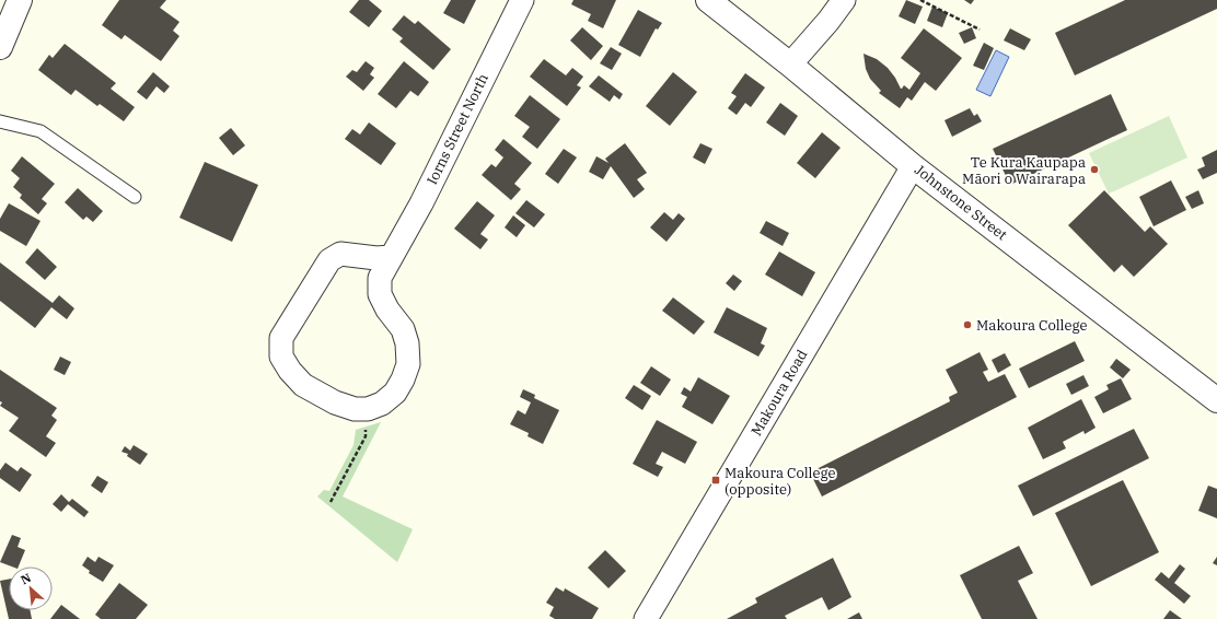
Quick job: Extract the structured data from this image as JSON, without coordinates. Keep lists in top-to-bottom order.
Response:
{
  "streets": {
    "street": ["Iorns Street North", "Johnstone Street", "Makoura Road"]
  },
  "crossings": [
    ["Johnstone Street", "Makoura Road"]
  ],
  "places": {
    "other": ["Te Kura Kaupapa Māori o Wairarapa", "Makoura College"],
    "transit": ["Makoura College (opposite)"]
  },
  "north": "top left"
}
